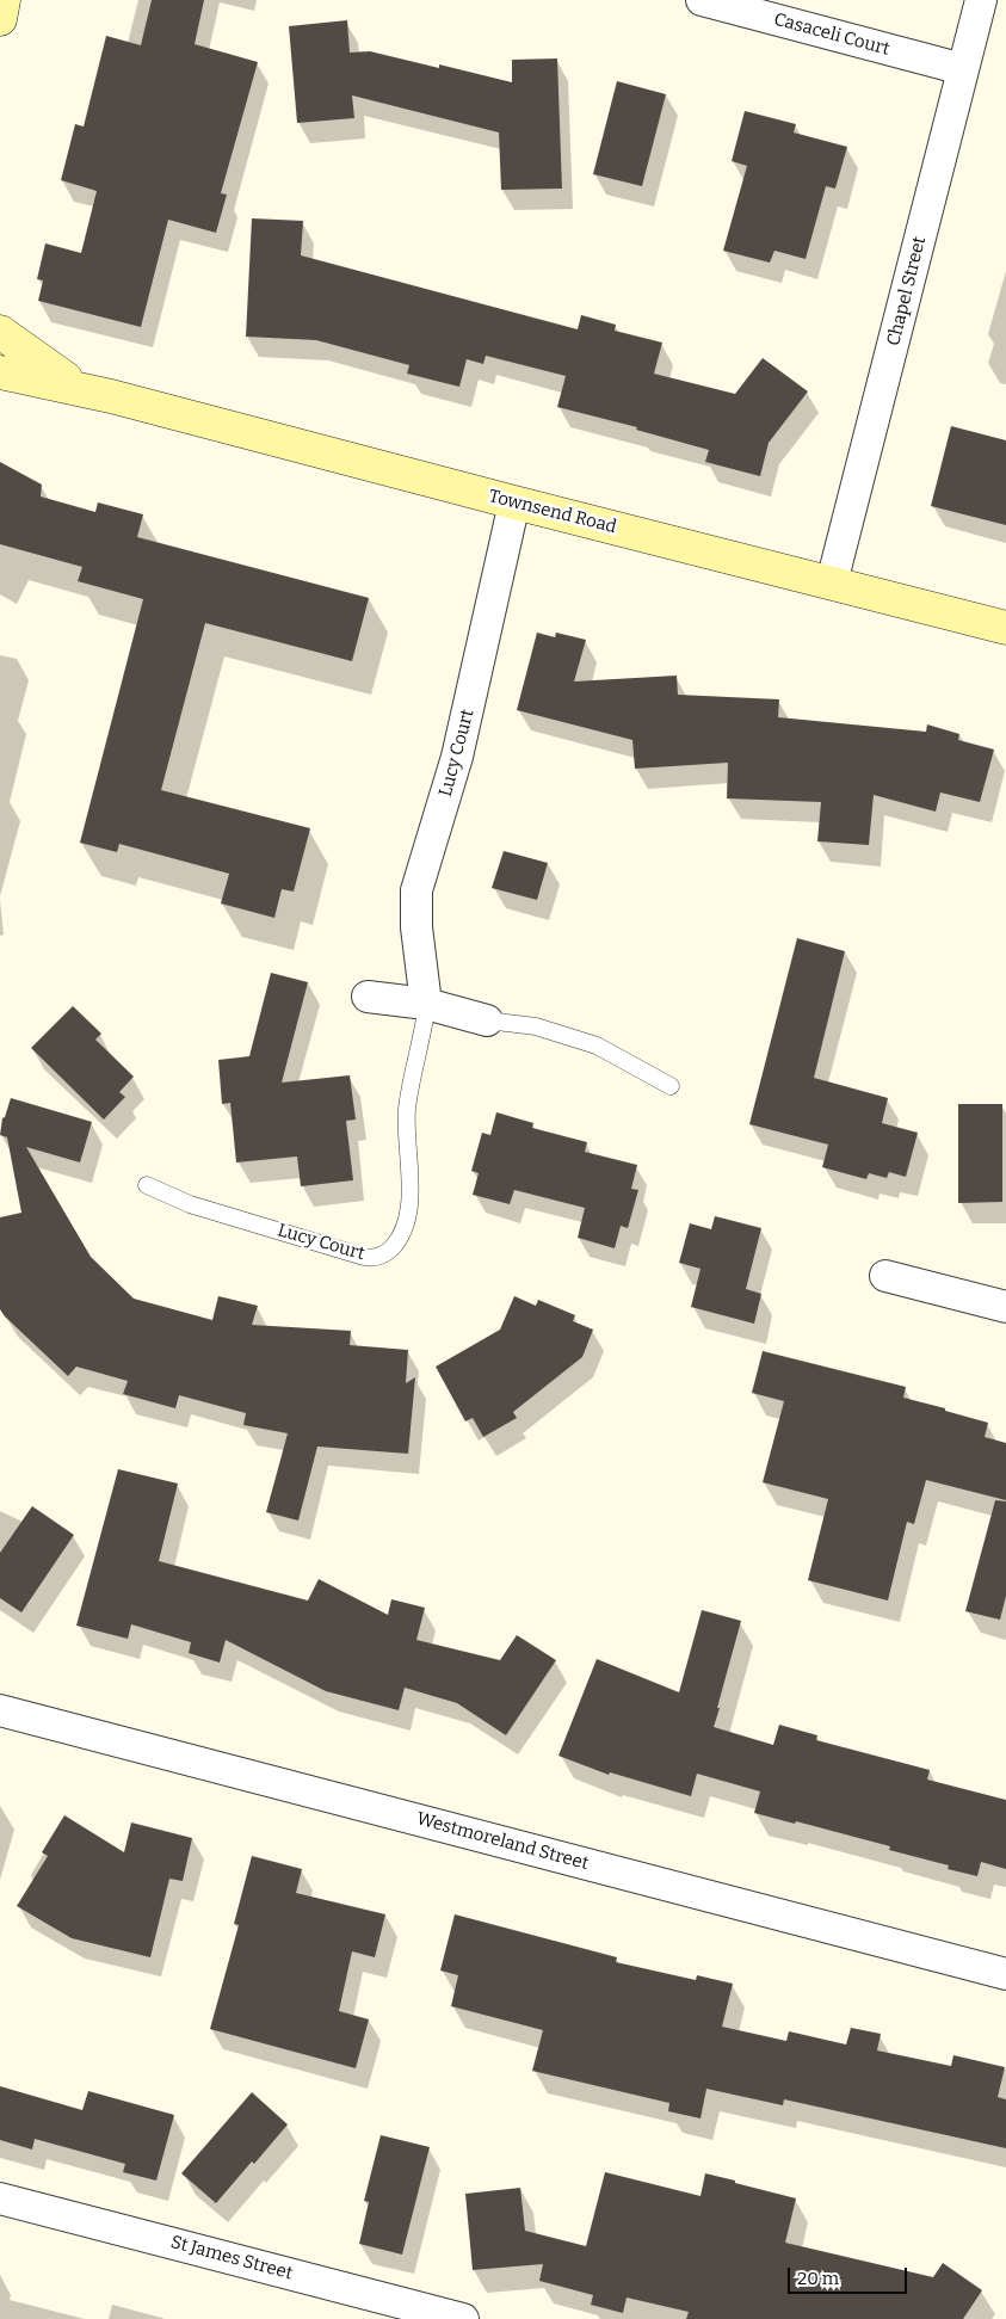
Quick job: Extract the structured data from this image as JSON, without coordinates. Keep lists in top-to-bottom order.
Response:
{
  "streets": {
    "main road": ["Townsend Road"],
    "street": [
      "Casaceli Court",
      "Chapel Street",
      "Lucy Court",
      "Westmoreland Street",
      "St James Street"
    ]
  },
  "crossings": [
    ["Casaceli Court", "Chapel Street"],
    ["Chapel Street", "Townsend Road"],
    ["Townsend Road", "Lucy Court"]
  ],
  "scale_bar": "20 m"
}
